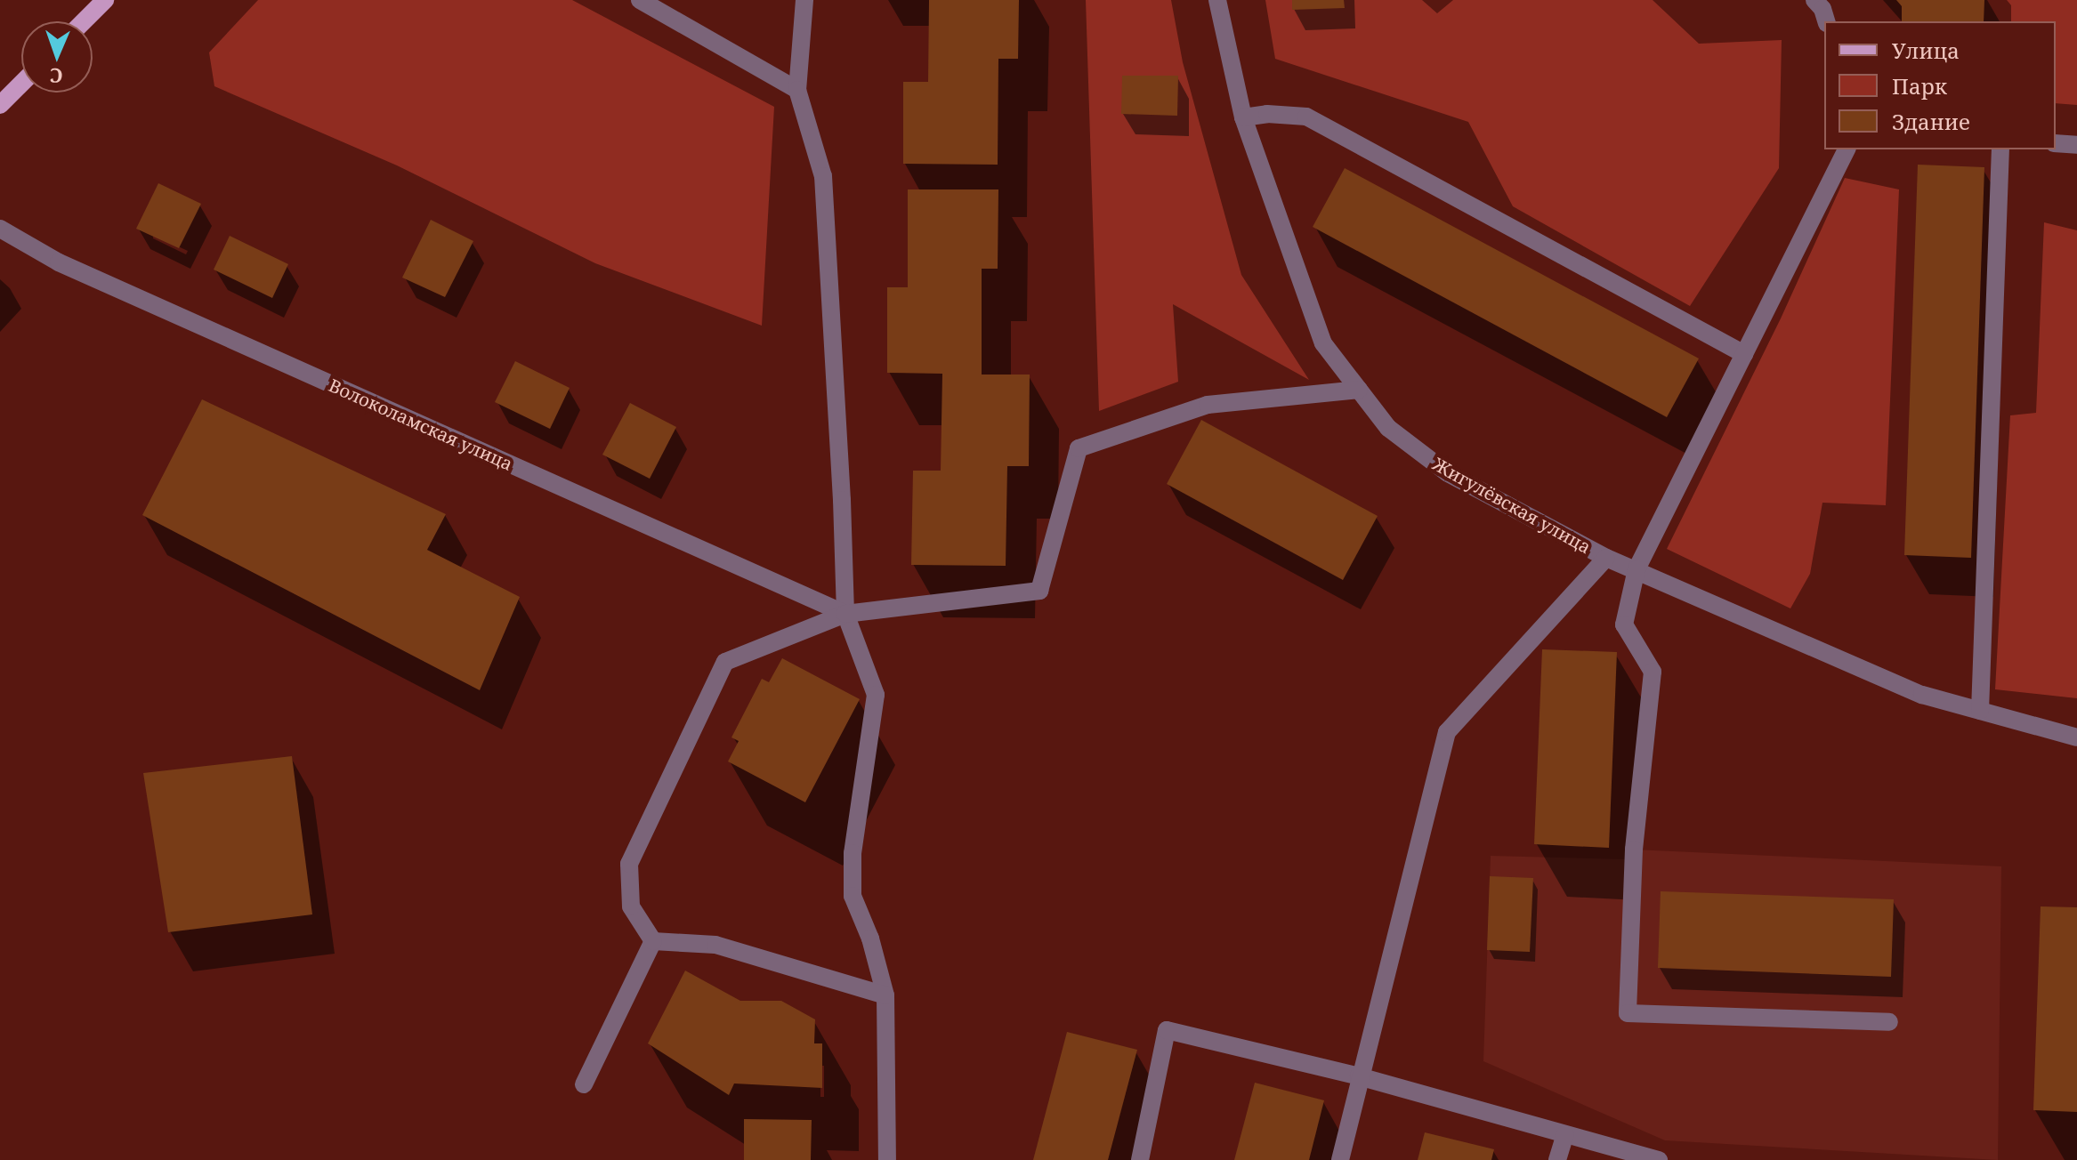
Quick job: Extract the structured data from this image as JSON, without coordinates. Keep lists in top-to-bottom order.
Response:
{
  "streets": {
    "street": ["Волоколамская улица", "Жигулёвская улица"]
  },
  "legend": ["Улица", "Парк", "Здание"],
  "north": "bottom"
}
